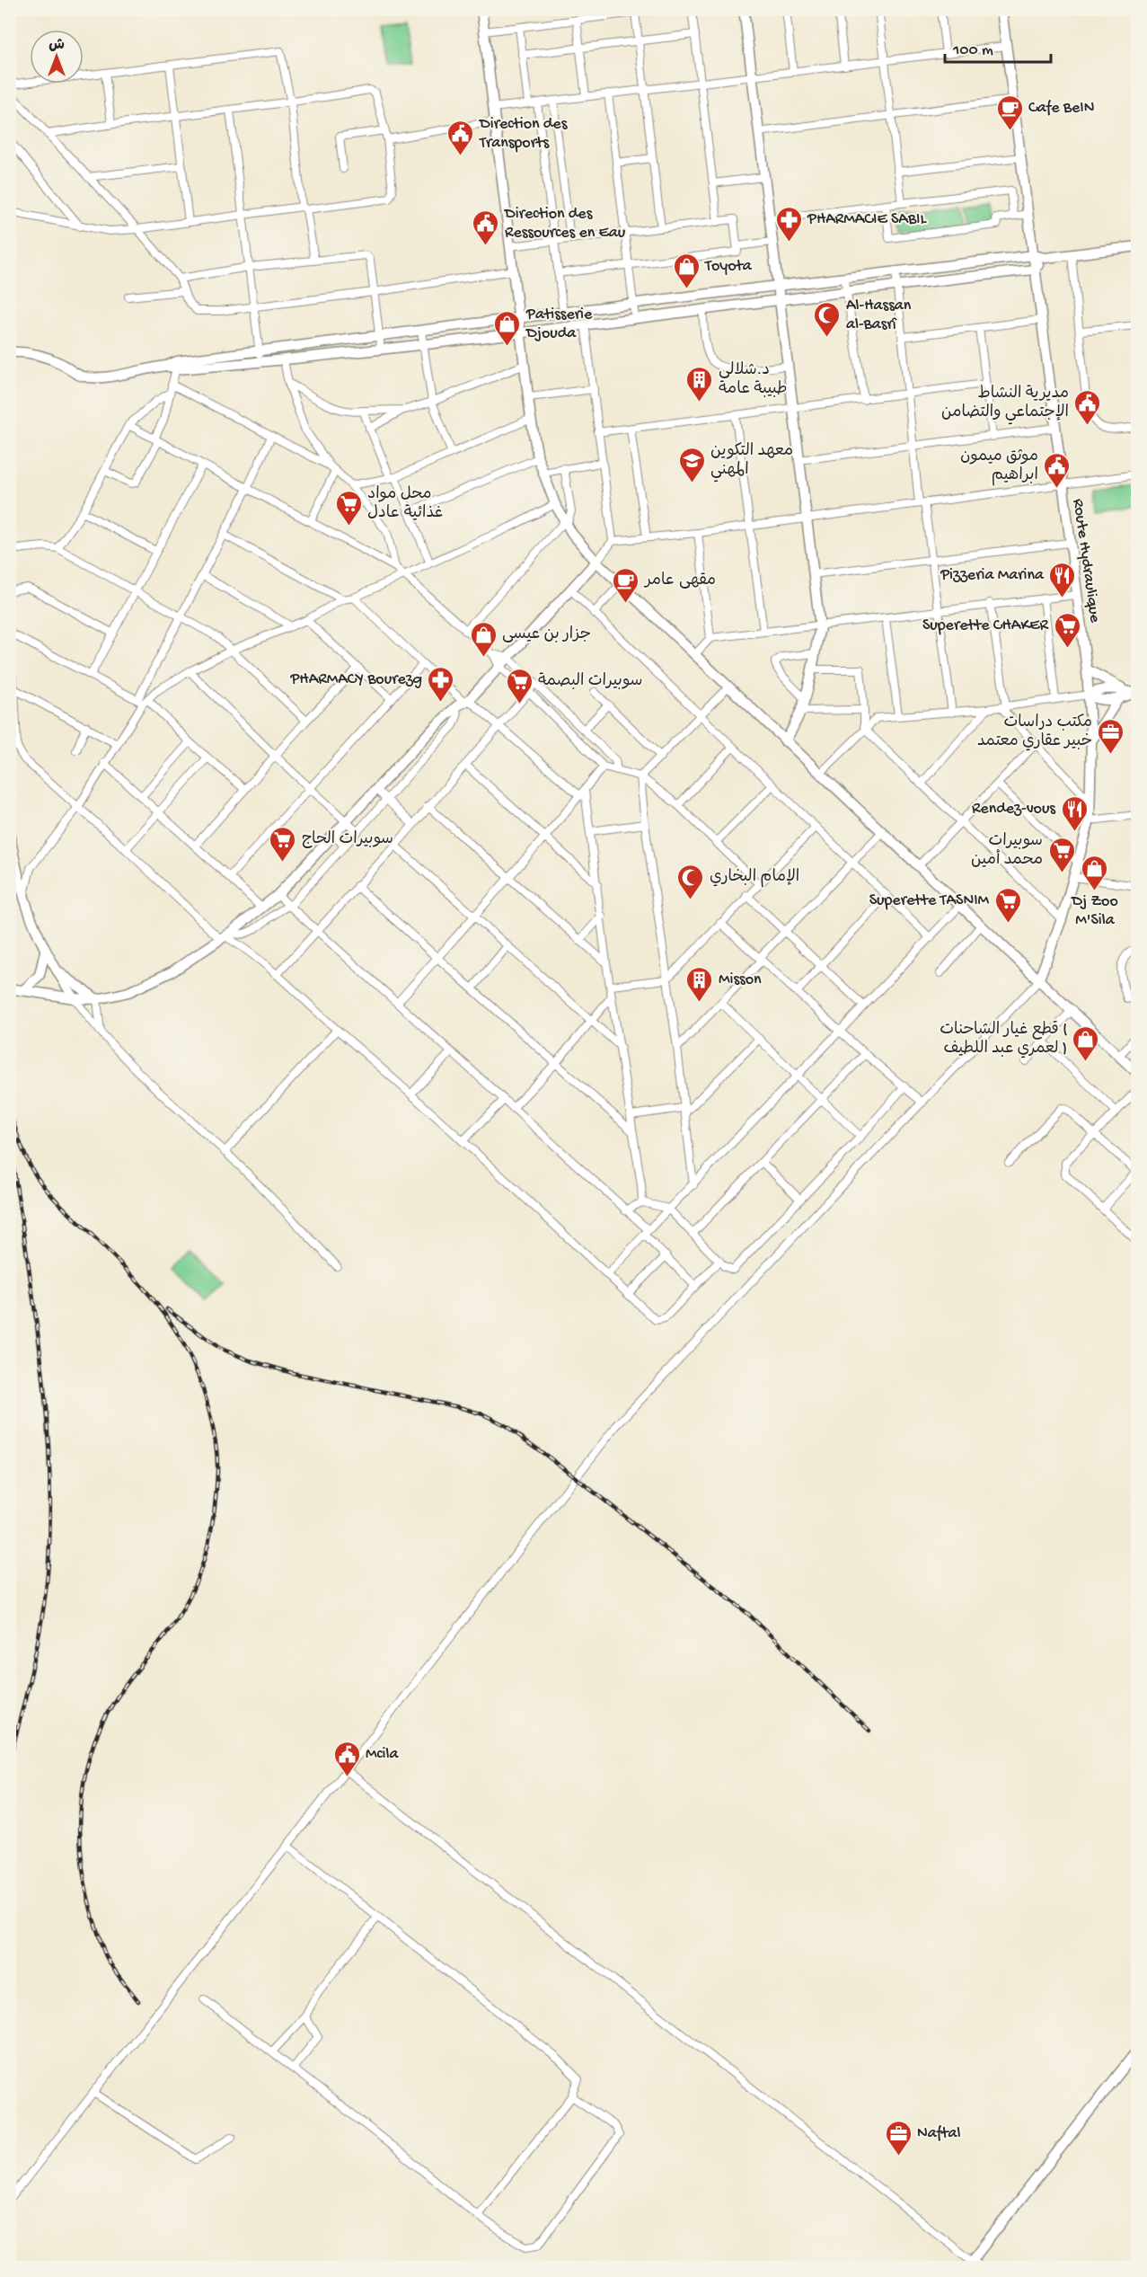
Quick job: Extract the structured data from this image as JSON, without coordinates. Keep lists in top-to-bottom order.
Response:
{
  "streets": {
    "street": ["Route Hydraulique"]
  },
  "places": {
    "cafe": ["Cafe BeIN", "مقهى عامر"],
    "public building": [
      "Direction des Transports",
      "Direction des Ressources en Eau",
      "مديرية النشاط الإجتماعي والتضامن",
      "موثق ميمون ابراهيم",
      "Mcila"
    ],
    "pharmacy": ["PHARMACIE SABIL", "PHARMACY Bourezg"],
    "shop": [
      "Toyota",
      "Patisserie Djouda",
      "جزار بن عيسى",
      "Dj Zoo M'Sila",
      "قطع غيار الشاحنات ( لعمري عبد اللطيف )"
    ],
    "mosque": ["Al-Hassan al-Basrî", "الإمام البخاري"],
    "building": ["د.شلالي طبيبة عامة", "Misson"],
    "school or university": ["معهد التكوين المهني"],
    "supermarket": [
      "محل مواد غذائية عادل",
      "Superette CHAKER",
      "سوبيرات البصمة",
      "سوبيرات الحاج",
      "سوبيرات محمد أمين",
      "Superette TASNIM"
    ],
    "restaurant": ["Pizzeria Marina", "Rendez-vous"],
    "office": ["مكتب دراسات خبير عقاري معتمد", "Naftal"]
  },
  "scale_bar": "100 m",
  "north": "top"
}
